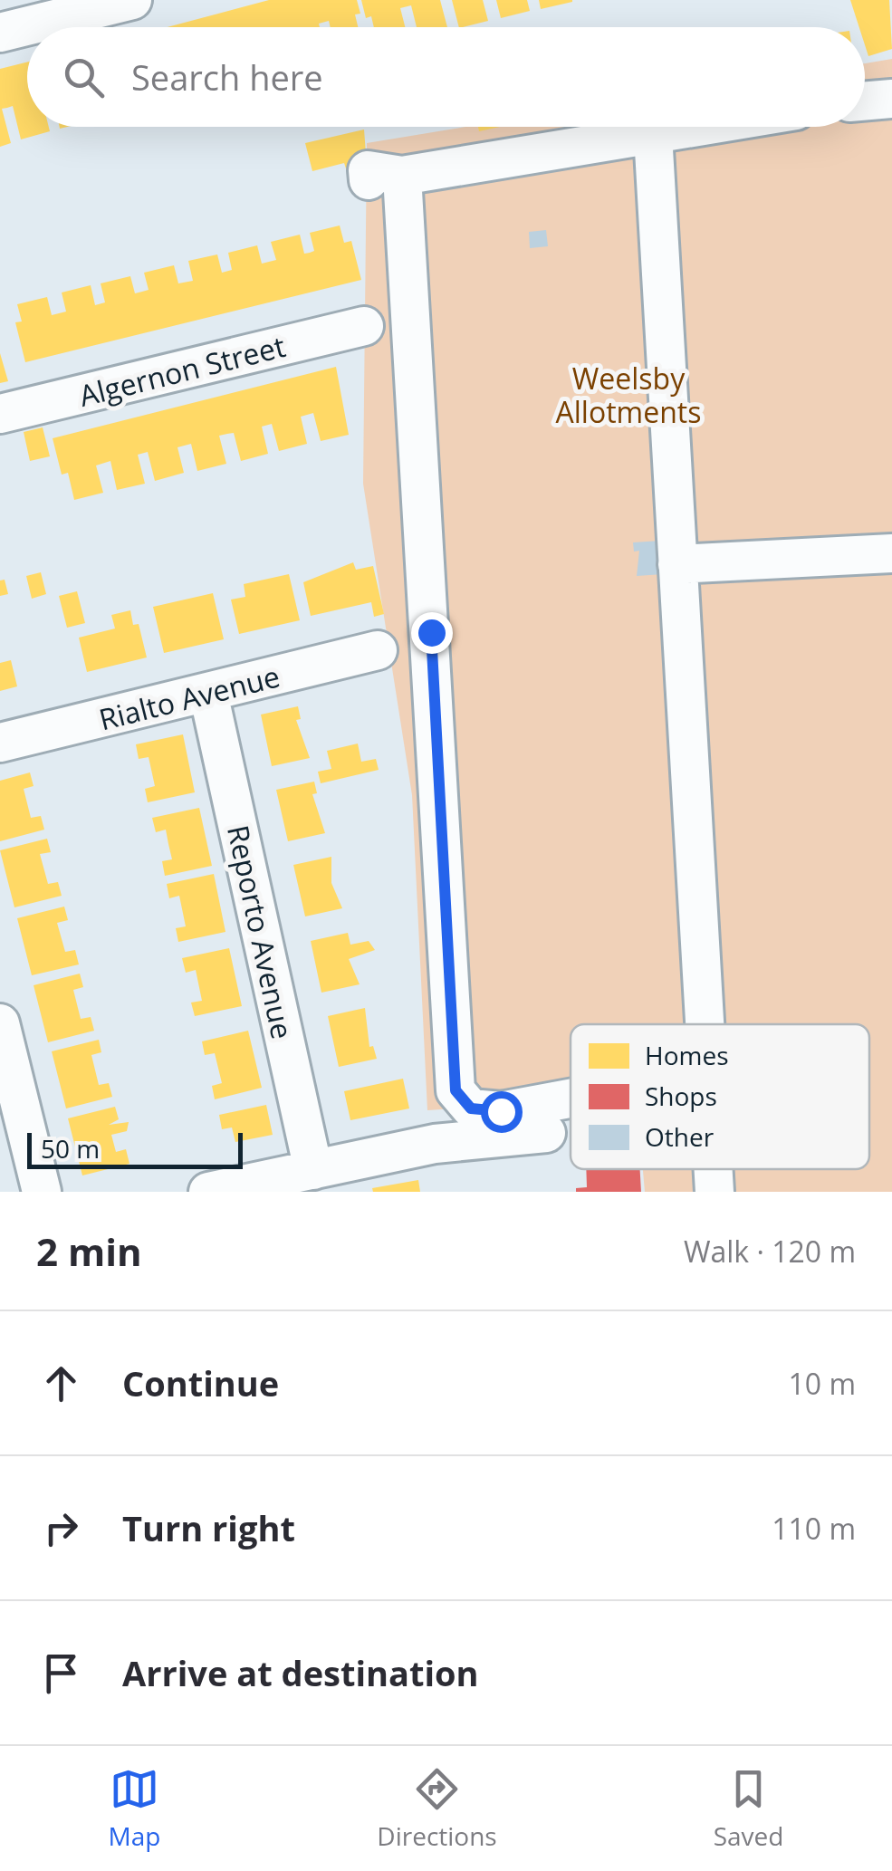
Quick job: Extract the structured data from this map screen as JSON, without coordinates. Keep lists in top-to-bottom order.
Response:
{
  "streets": {
    "street": ["Algernon Street", "Rialto Avenue", "Reporto Avenue"]
  },
  "crossings": [
    ["Rialto Avenue", "Reporto Avenue"]
  ],
  "parks": ["Weelsby Allotments"],
  "legend": ["Homes", "Shops", "Other"],
  "scale_bar": "50 m",
  "page": {
    "search": "Search here",
    "scale": "50 m",
    "heading": ["2 min", "Walk · 120 m"],
    "list": [
      ["Continue", "10 m"],
      ["Turn right", "110 m"],
      "Arrive at destination"
    ],
    "nav": ["Map", "Directions", "Saved"]
  }
}
